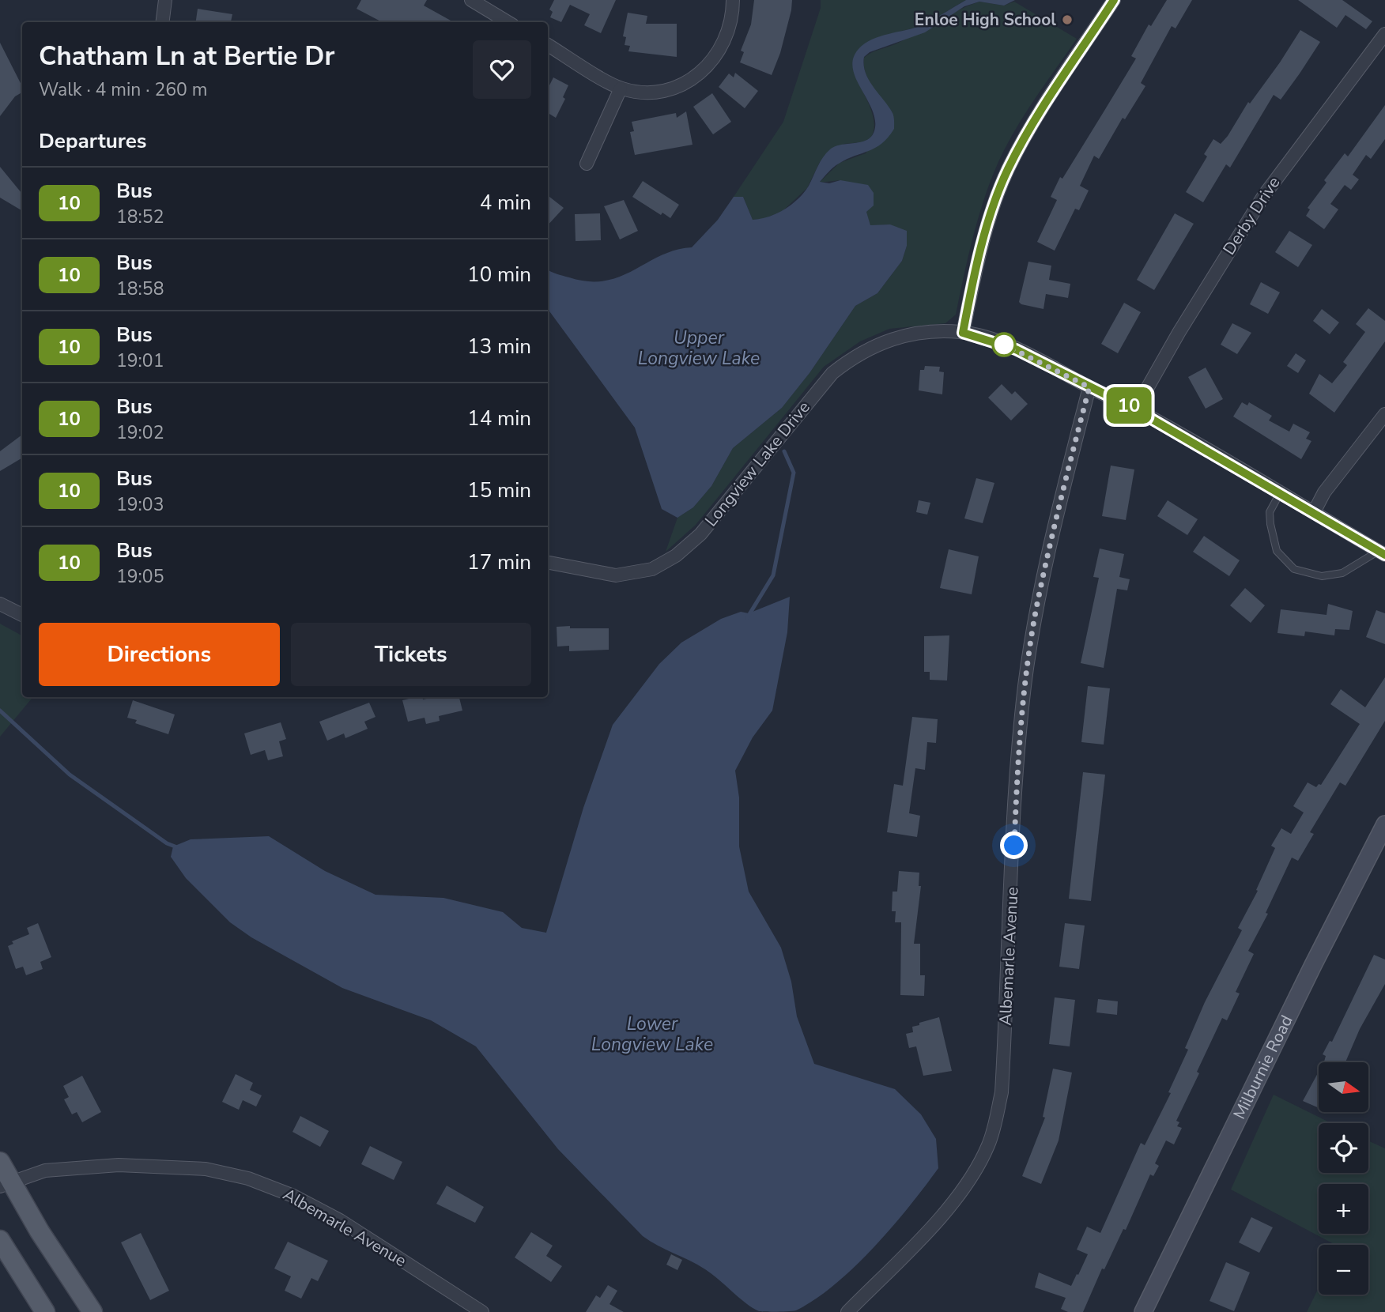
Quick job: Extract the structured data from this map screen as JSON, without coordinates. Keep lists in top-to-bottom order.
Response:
{
  "streets": {
    "street": [
      "Derby Drive",
      "Longview Lake Drive",
      "Albemarle Avenue",
      "Milburnie Road"
    ]
  },
  "crossings": [
    ["Derby Drive", "Longview Lake Drive"],
    ["Longview Lake Drive", "Albemarle Avenue"]
  ],
  "water": ["Upper Longview Lake", "Lower Longview Lake"],
  "places": ["Enloe High School"],
  "lines": ["bus line 10"],
  "north": "right",
  "page": {
    "on_map": "10",
    "heading": [
      ["Chatham Ln at Bertie Dr", "Walk · 4 min · 260 m"],
      "Departures"
    ],
    "list": [
      {
        "mark": "10",
        "name": "Bus",
        "note": "18:52",
        "value": "4 min"
      },
      {
        "mark": "10",
        "name": "Bus",
        "note": "18:58",
        "value": "10 min"
      },
      {
        "mark": "10",
        "name": "Bus",
        "note": "19:01",
        "value": "13 min"
      },
      {
        "mark": "10",
        "name": "Bus",
        "note": "19:02",
        "value": "14 min"
      },
      {
        "mark": "10",
        "name": "Bus",
        "note": "19:03",
        "value": "15 min"
      },
      {
        "mark": "10",
        "name": "Bus",
        "note": "19:05",
        "value": "17 min"
      }
    ],
    "buttons": ["Directions", "Tickets"],
    "map_buttons": ["+", "−"]
  }
}
